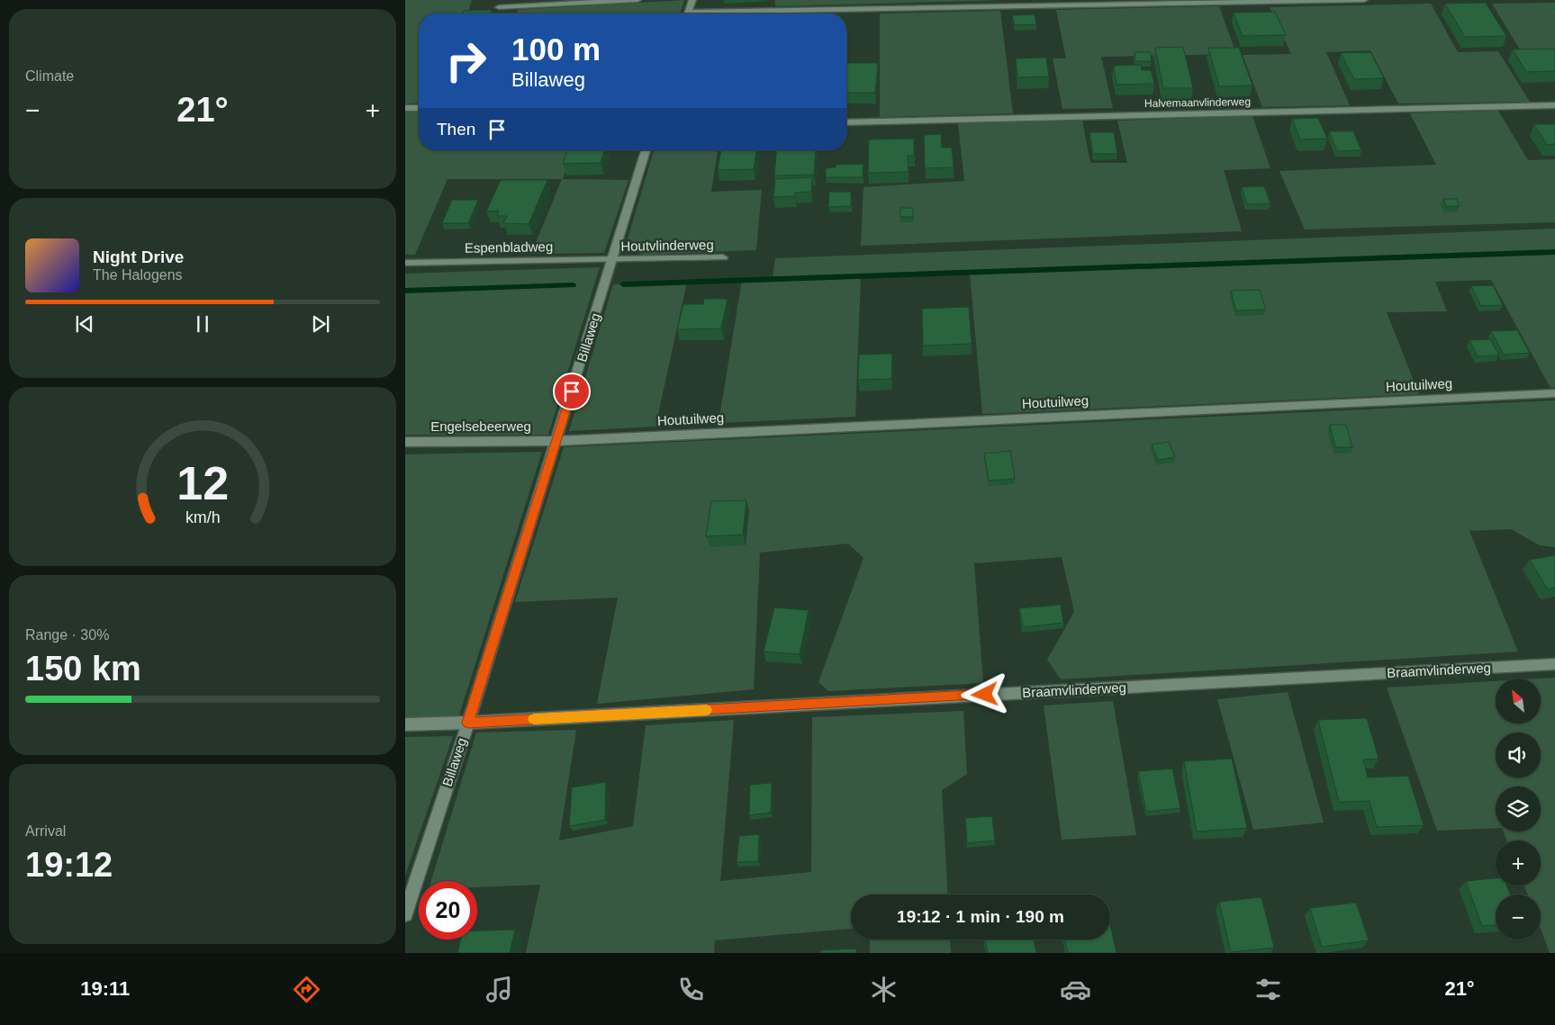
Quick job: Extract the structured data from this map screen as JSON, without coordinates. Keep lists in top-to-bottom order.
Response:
{
  "streets": {
    "street": [
      "Halvemaanvlinderweg",
      "Houtvlinderweg",
      "Espenbladweg",
      "Billaweg",
      "Houtuilweg",
      "Engelsebeerweg",
      "Braamvlinderweg"
    ]
  },
  "crossings": [
    ["Houtvlinderweg", "Espenbladweg"],
    ["Houtvlinderweg", "Billaweg"],
    ["Espenbladweg", "Billaweg"],
    ["Billaweg", "Houtuilweg"],
    ["Billaweg", "Engelsebeerweg"],
    ["Billaweg", "Braamvlinderweg"],
    ["Houtuilweg", "Engelsebeerweg"]
  ],
  "north": "top left",
  "page": {
    "tile": [
      "Climate",
      ["Range · 30%", "150 km"],
      ["Arrival", "19:12"]
    ],
    "turn": ["100 m", "Billaweg"],
    "heat": ["−", "21°", "+"],
    "then": "Then",
    "song": ["Night Drive", "The Halogens"],
    "map_buttons": ["+", "−"],
    "limit": "20",
    "trip": "19:12 · 1 min · 190 m",
    "tabs": ["19:11", "21°"],
    "gauge": ["12", "km/h"]
  }
}
